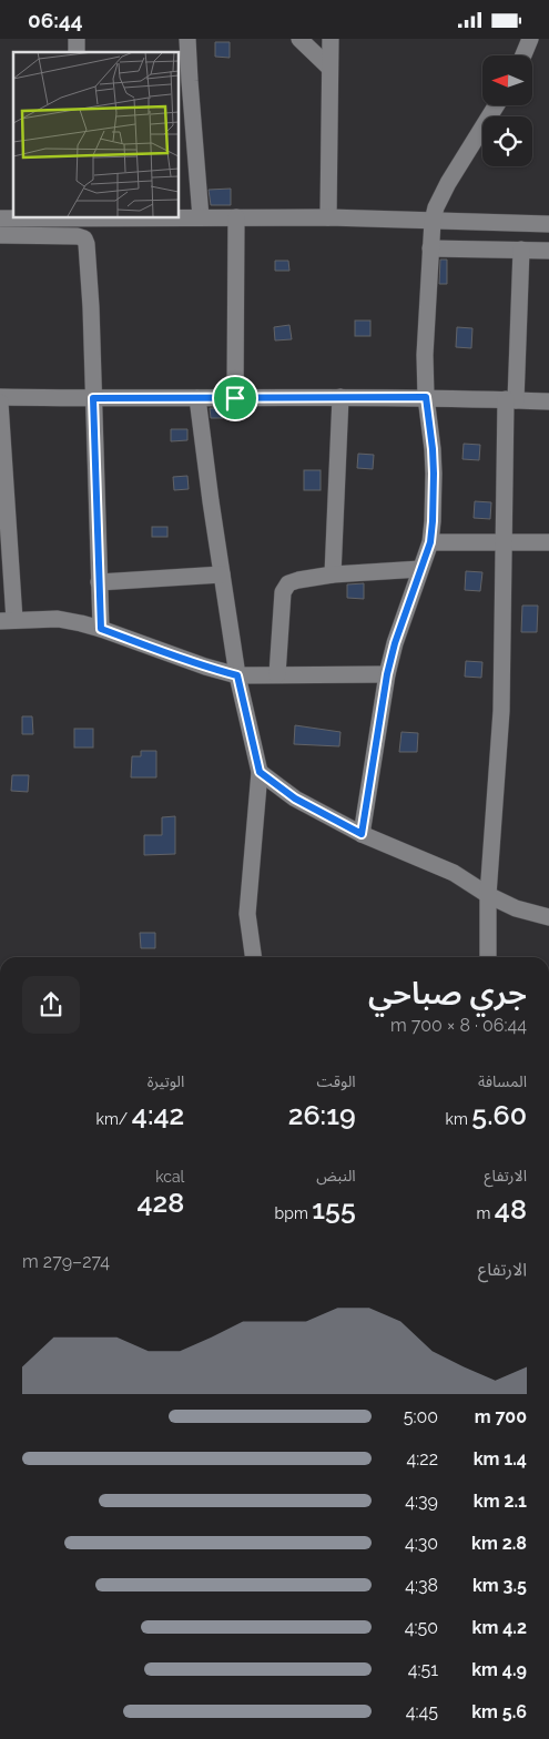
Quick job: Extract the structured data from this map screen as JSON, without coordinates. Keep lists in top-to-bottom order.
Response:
{
  "north": "left",
  "page": {
    "status": "06:44",
    "heading": ["جري صباحي", "06:44 · 8 × 700 m"],
    "stats": [
      ["المسافة", "5.60 km"],
      ["الوقت", "26:19"],
      ["الوتيرة", "4:42 /km"],
      ["الارتفاع", "48 m"],
      ["النبض", "155 bpm"],
      ["kcal", "428"]
    ],
    "chart": ["الارتفاع", "274–279 m"],
    "list": [
      {
        "name": "700 m",
        "note": "5:00"
      },
      {
        "name": "1.4 km",
        "note": "4:22"
      },
      {
        "name": "2.1 km",
        "note": "4:39"
      },
      {
        "name": "2.8 km",
        "note": "4:30"
      },
      {
        "name": "3.5 km",
        "note": "4:38"
      },
      {
        "name": "4.2 km",
        "note": "4:50"
      },
      {
        "name": "4.9 km",
        "note": "4:51"
      },
      {
        "name": "5.6 km",
        "note": "4:45"
      }
    ]
  }
}
